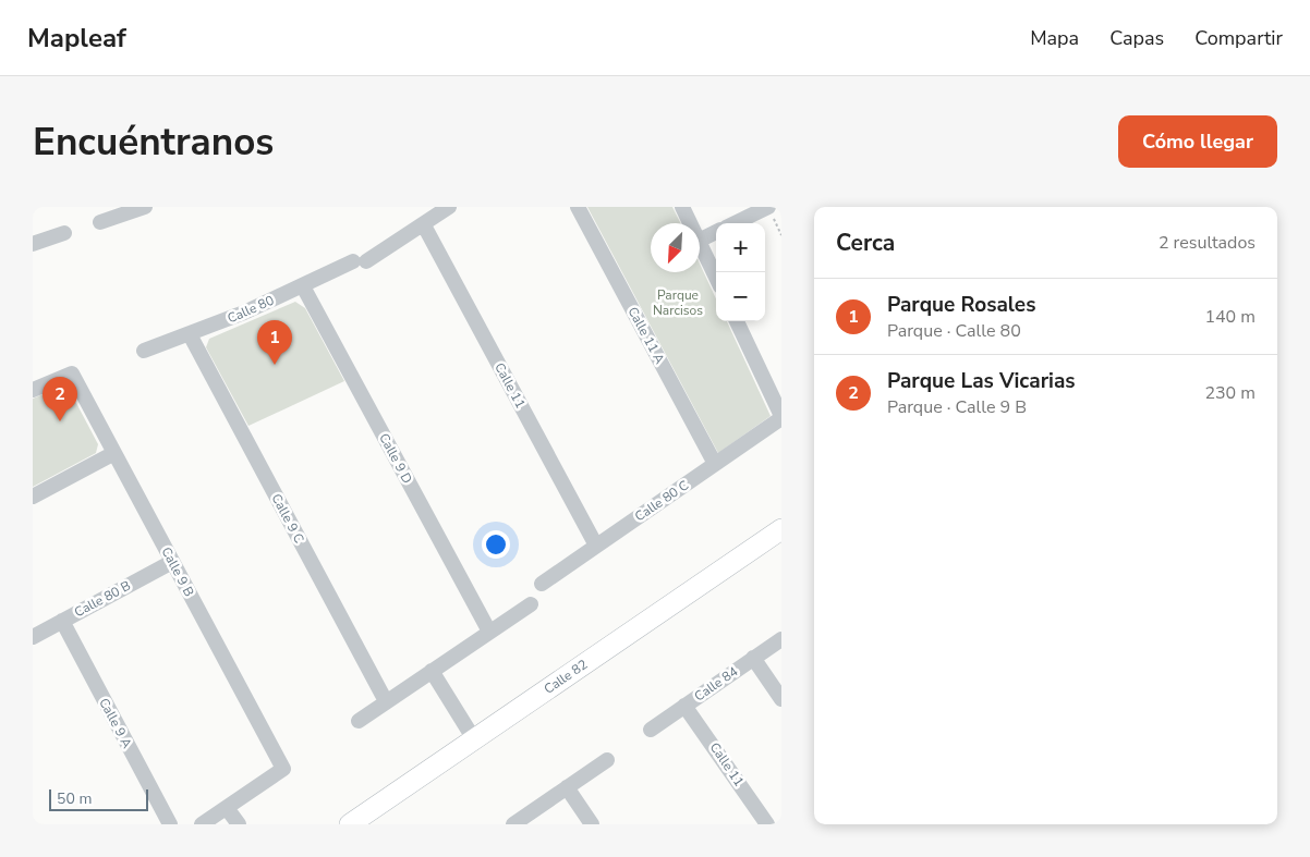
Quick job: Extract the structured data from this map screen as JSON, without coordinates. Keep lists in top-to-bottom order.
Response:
{
  "streets": {
    "street": [
      "Calle 80",
      "Calle 11 A",
      "Calle 11",
      "Calle 9 D",
      "Calle 80 C",
      "Calle 9 C",
      "Calle 9 B",
      "Calle 80 B",
      "Calle 82",
      "Calle 84",
      "Calle 9 A"
    ]
  },
  "crossings": [
    ["Calle 80", "Calle 11"],
    ["Calle 80", "Calle 9 D"],
    ["Calle 80", "Calle 9 C"],
    ["Calle 11 A", "Calle 80 C"],
    ["Calle 11", "Calle 80 C"],
    ["Calle 11", "Calle 84"],
    ["Calle 9 B", "Calle 80 B"],
    ["Calle 80 B", "Calle 9 A"]
  ],
  "parks": ["Parque Narcisos"],
  "scale_bar": "50 m",
  "north": "bottom left",
  "page": {
    "header": "Mapleaf",
    "nav": ["Mapa", "Capas", "Compartir"],
    "buttons": "Cómo llegar",
    "title": "Encuéntranos",
    "heading": ["Cerca", "2 resultados"],
    "map_buttons": ["+", "−"],
    "list": [
      {
        "mark": "1",
        "name": "Parque Rosales",
        "note": "Parque · Calle 80",
        "value": "140 m"
      },
      {
        "mark": "2",
        "name": "Parque Las Vicarias",
        "note": "Parque · Calle 9 B",
        "value": "230 m"
      }
    ],
    "pins": ["1", "2"],
    "scale": "50 m"
  }
}
